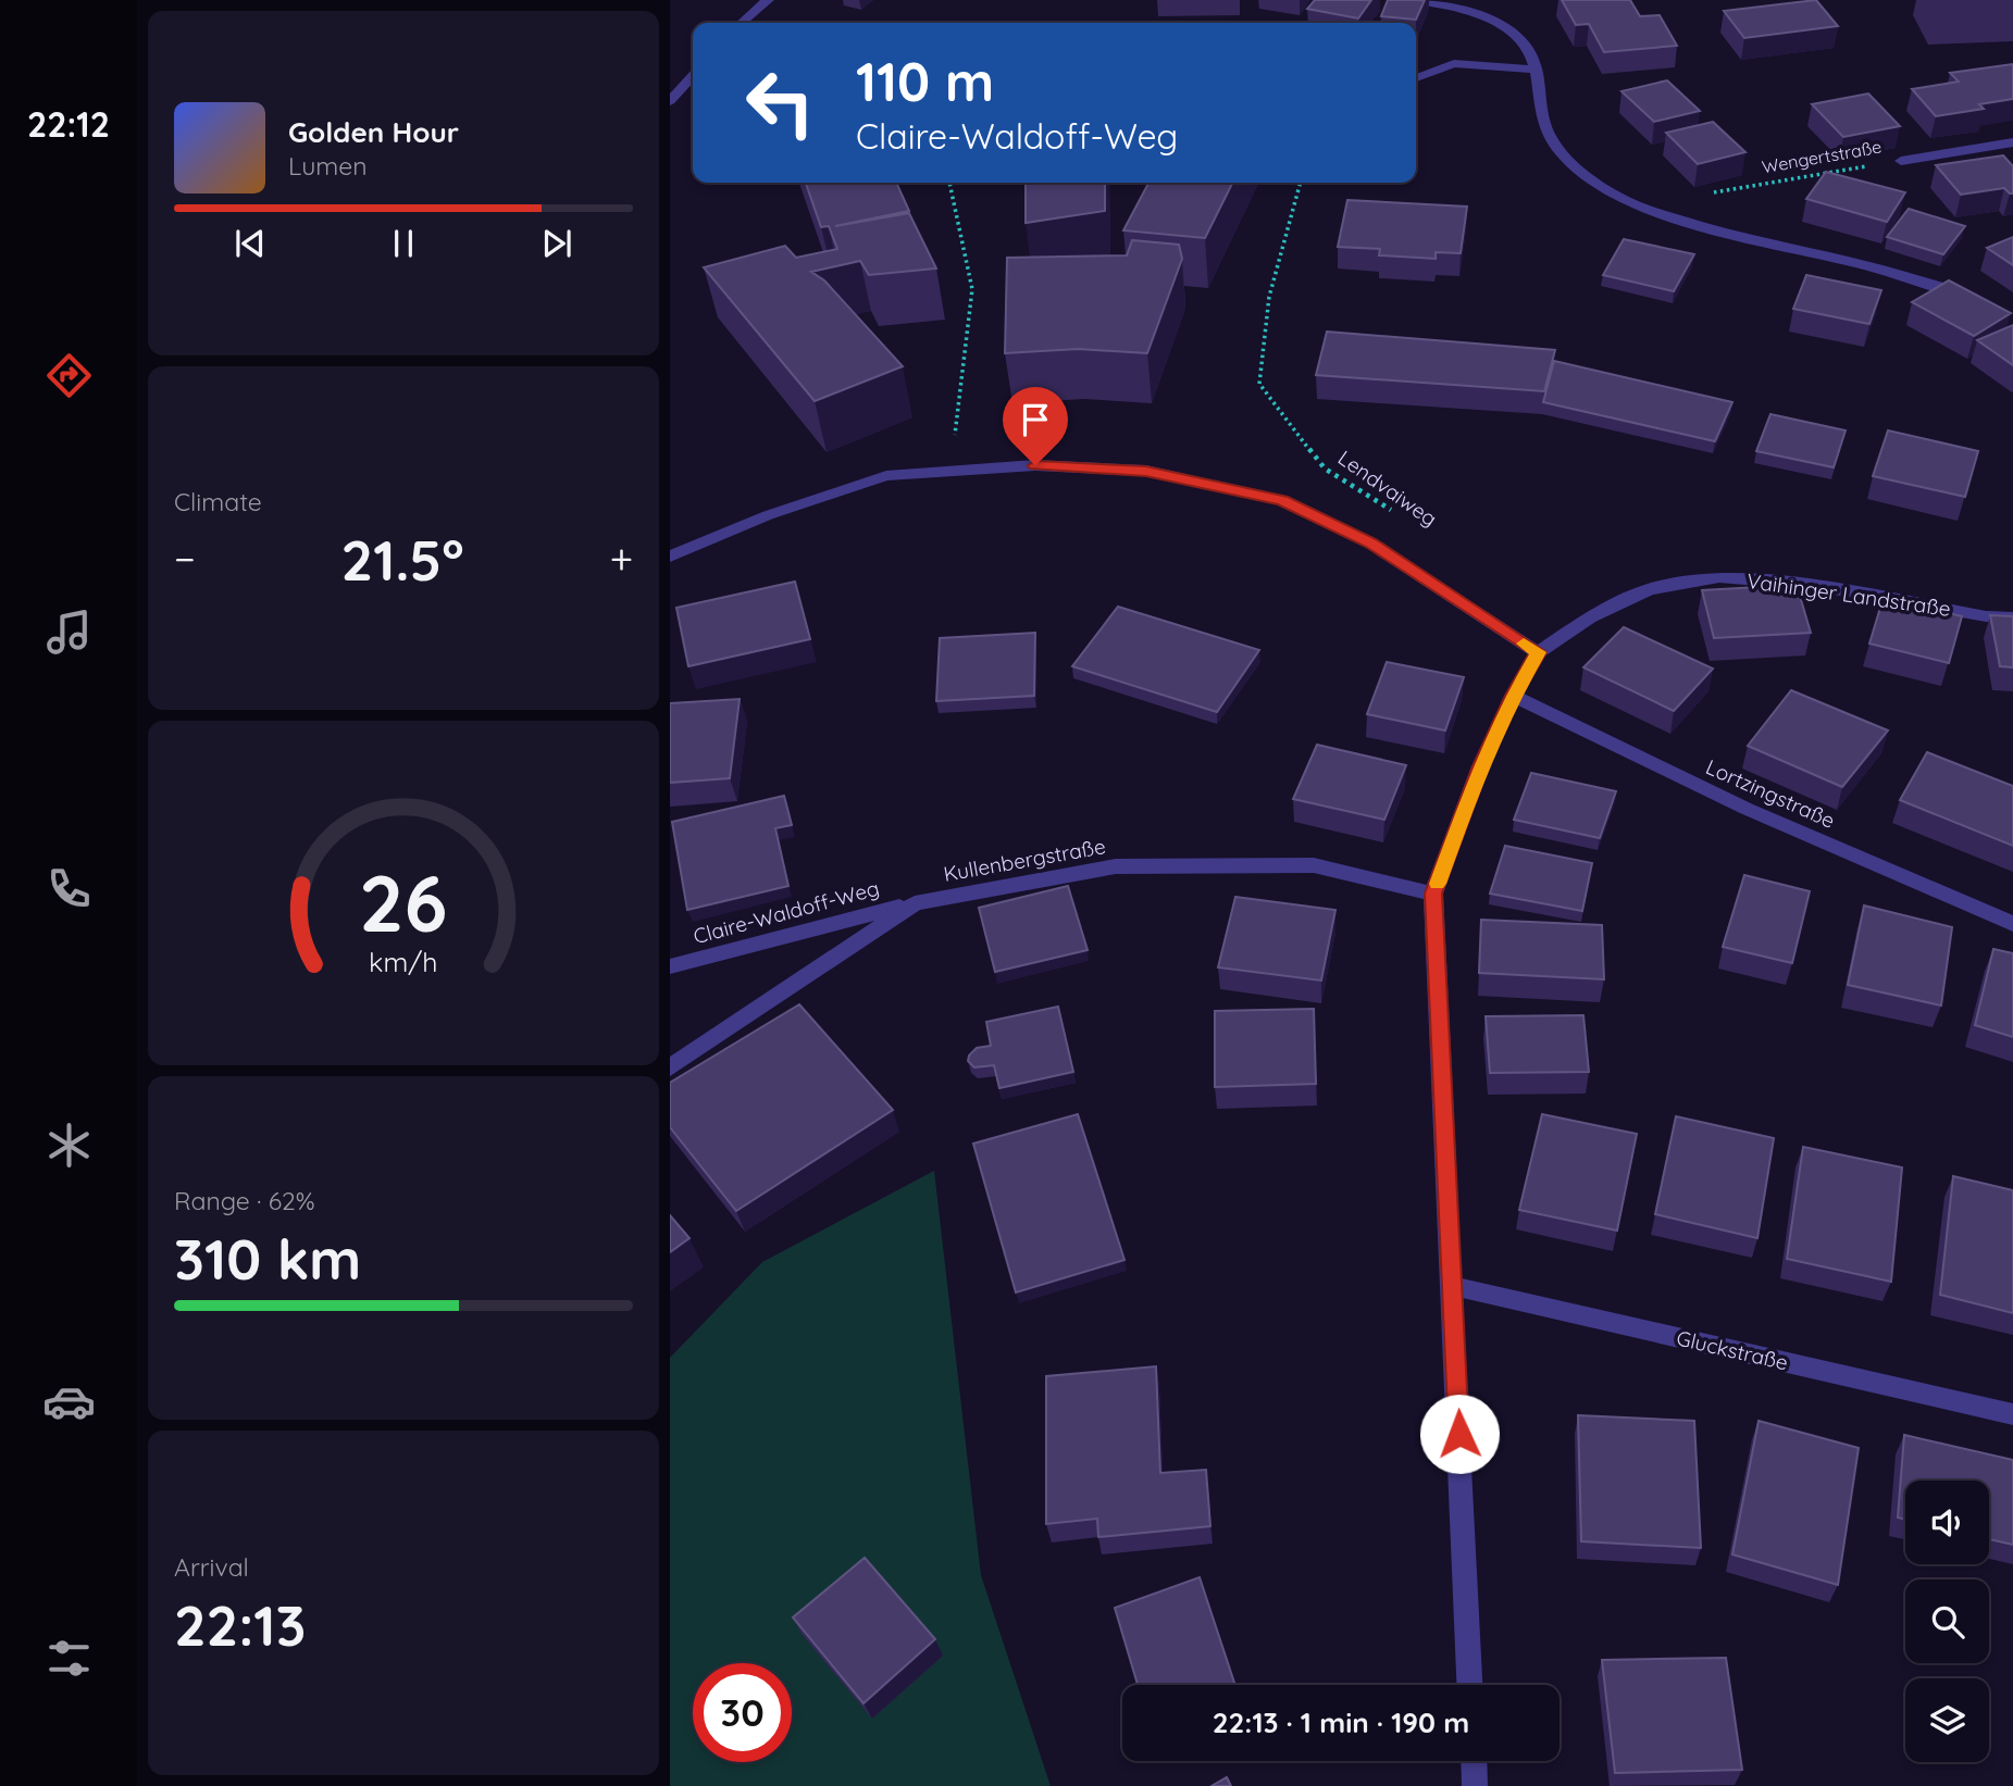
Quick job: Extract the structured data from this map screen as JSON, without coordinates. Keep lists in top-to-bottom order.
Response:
{
  "streets": {
    "street": [
      "Wengertstraße",
      "Vaihinger Landstraße",
      "Lortzingstraße",
      "Kullenbergstraße",
      "Claire-Waldoff-Weg",
      "Gluckstraße"
    ],
    "path": ["Lendvaiweg"]
  },
  "crossings": [
    ["Vaihinger Landstraße", "Lortzingstraße"],
    ["Vaihinger Landstraße", "Kullenbergstraße"],
    ["Vaihinger Landstraße", "Gluckstraße"],
    ["Kullenbergstraße", "Claire-Waldoff-Weg"]
  ],
  "page": {
    "tabs": "22:12",
    "turn": ["110 m", "Claire-Waldoff-Weg"],
    "song": ["Golden Hour", "Lumen"],
    "tile": [
      "Climate",
      ["Range · 62%", "310 km"],
      ["Arrival", "22:13"]
    ],
    "heat": ["−", "21.5°", "+"],
    "limit": "30",
    "trip": "22:13 · 1 min · 190 m",
    "gauge": ["26", "km/h"]
  }
}
